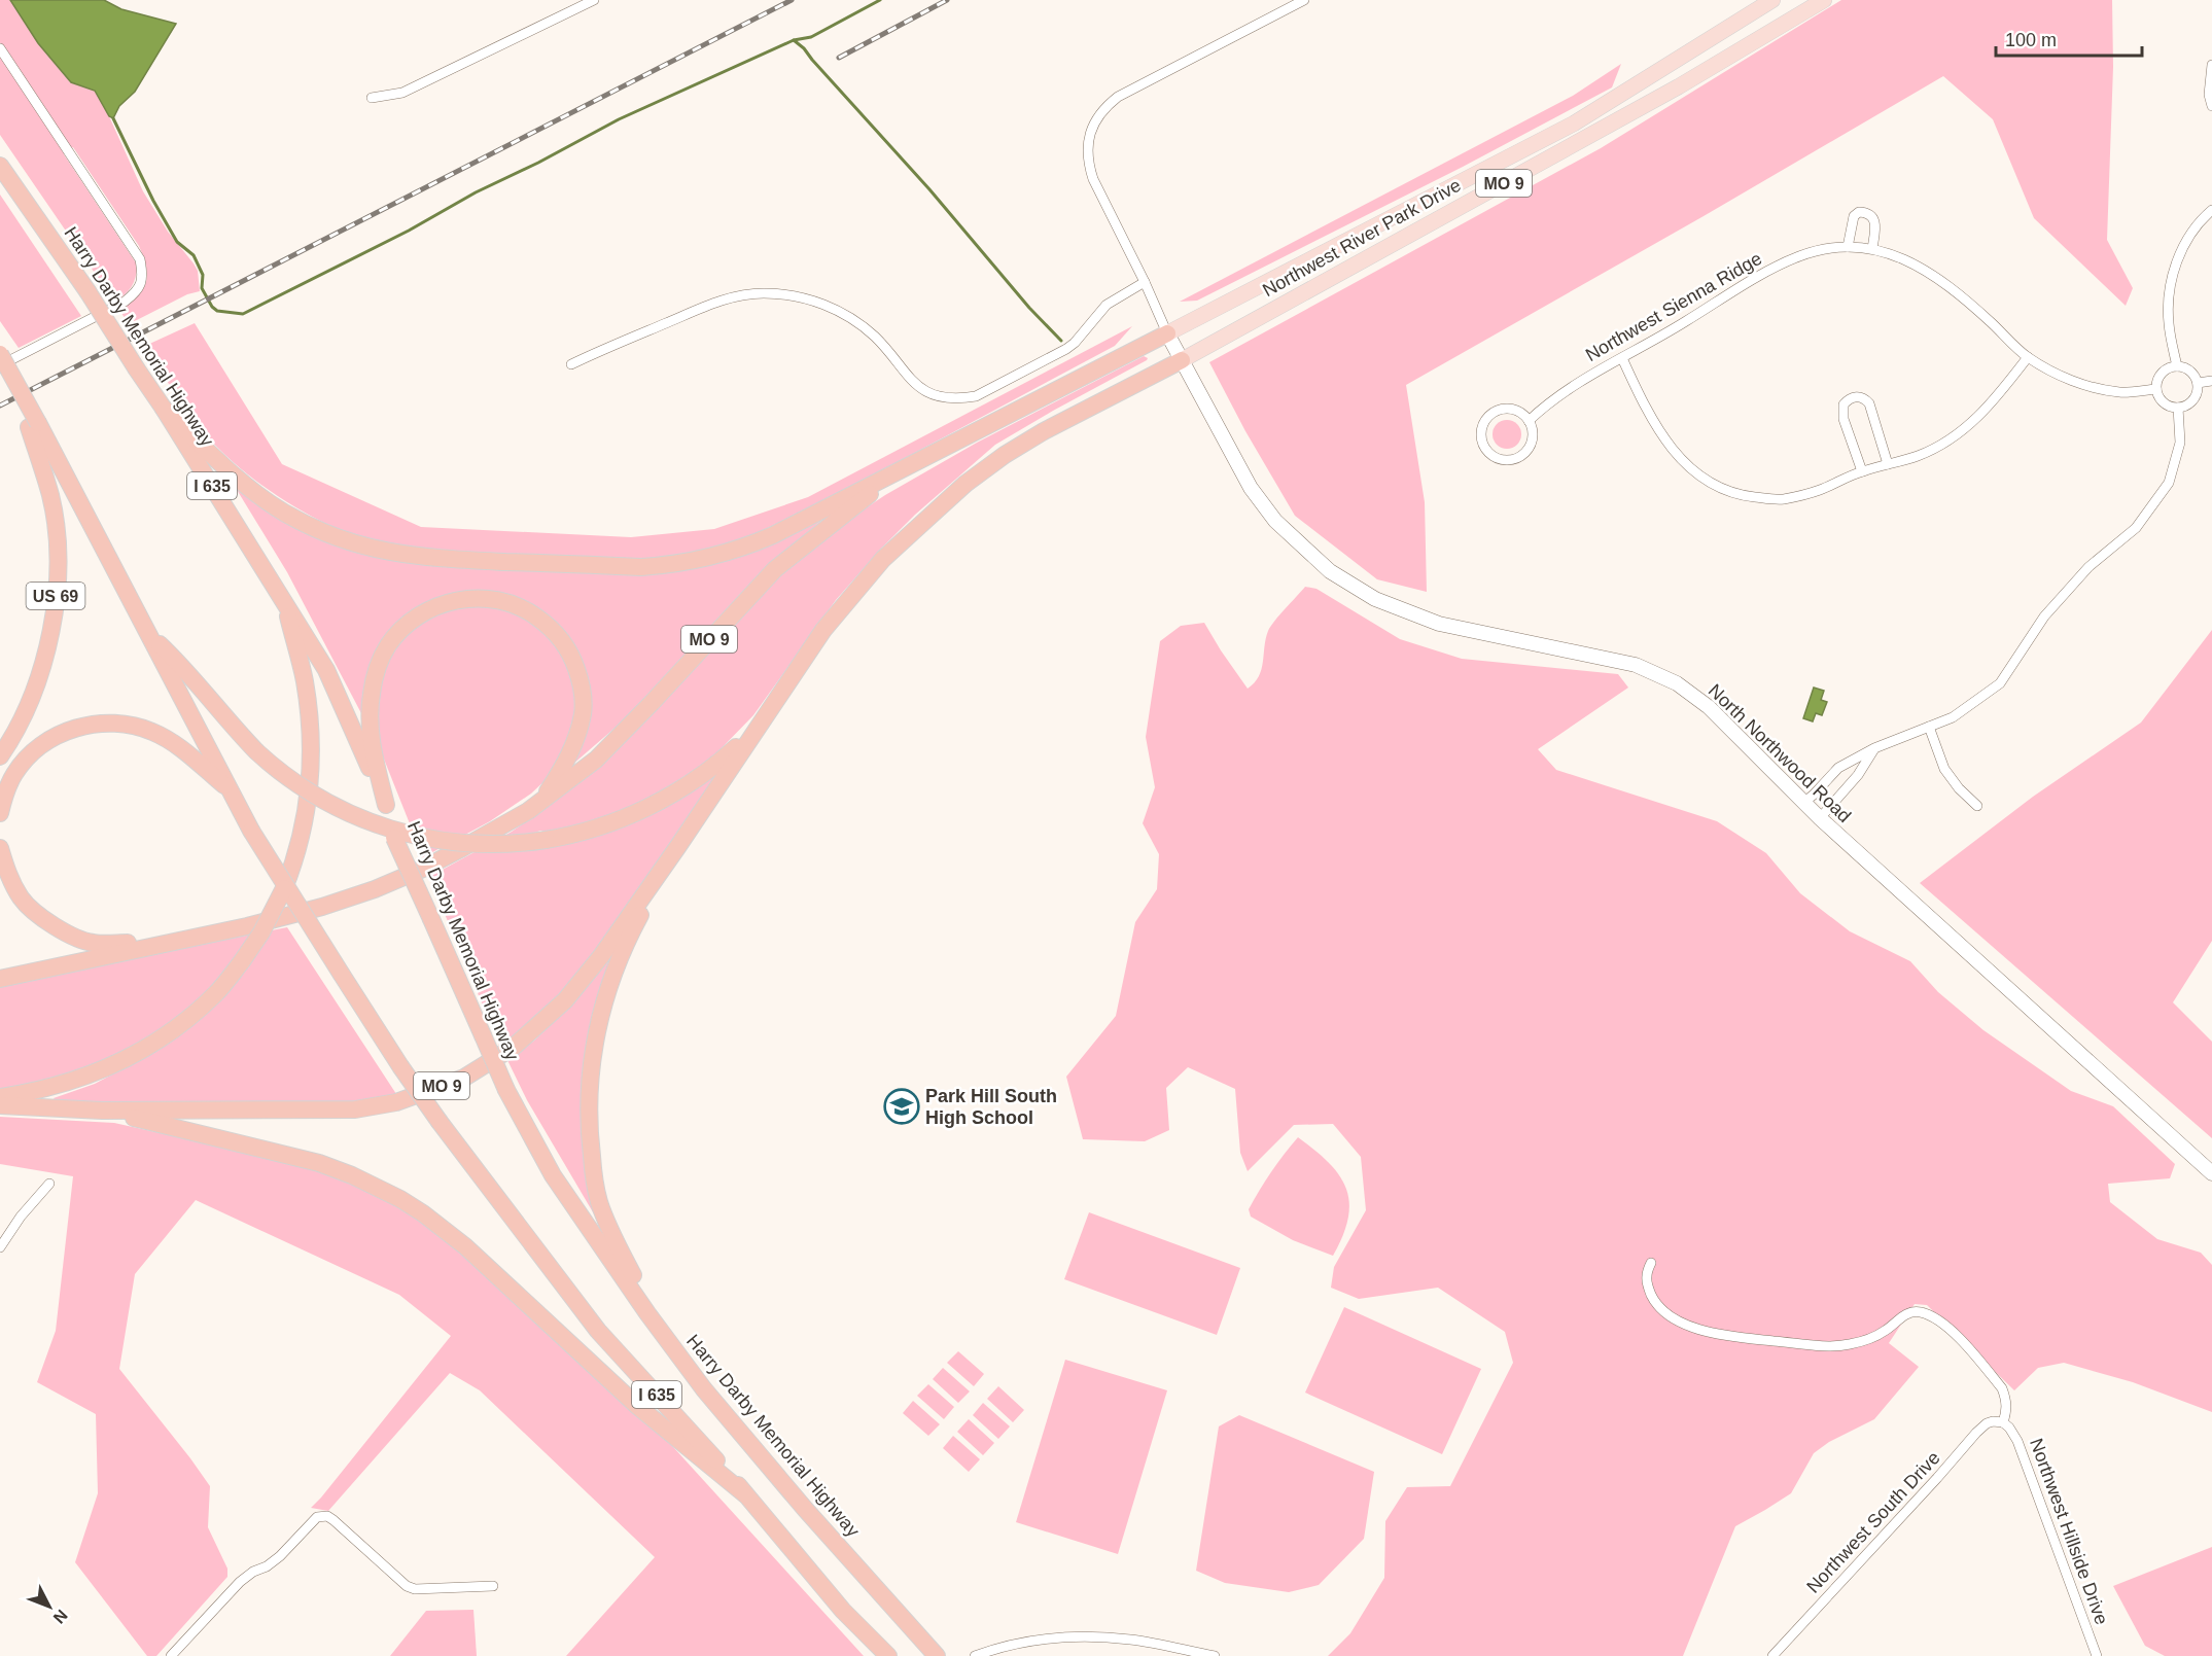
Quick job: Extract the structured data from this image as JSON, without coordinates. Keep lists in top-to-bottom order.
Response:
{
  "streets": {
    "highway": [
      "MO 9",
      "Northwest River Park Drive",
      "Harry Darby Memorial Highway",
      "I 635",
      "US 69"
    ],
    "street": [
      "Northwest Sienna Ridge",
      "North Northwood Road",
      "Northwest South Drive",
      "Northwest Hillside Drive"
    ]
  },
  "crossings": [
    ["MO 9", "Northwest River Park Drive"],
    ["Northwest River Park Drive", "North Northwood Road"],
    ["I 635", "US 69"],
    ["Northwest South Drive", "Northwest Hillside Drive"]
  ],
  "places": {
    "school or university": ["Park Hill South High School"]
  },
  "scale_bar": "100 m",
  "north": "bottom right"
}
